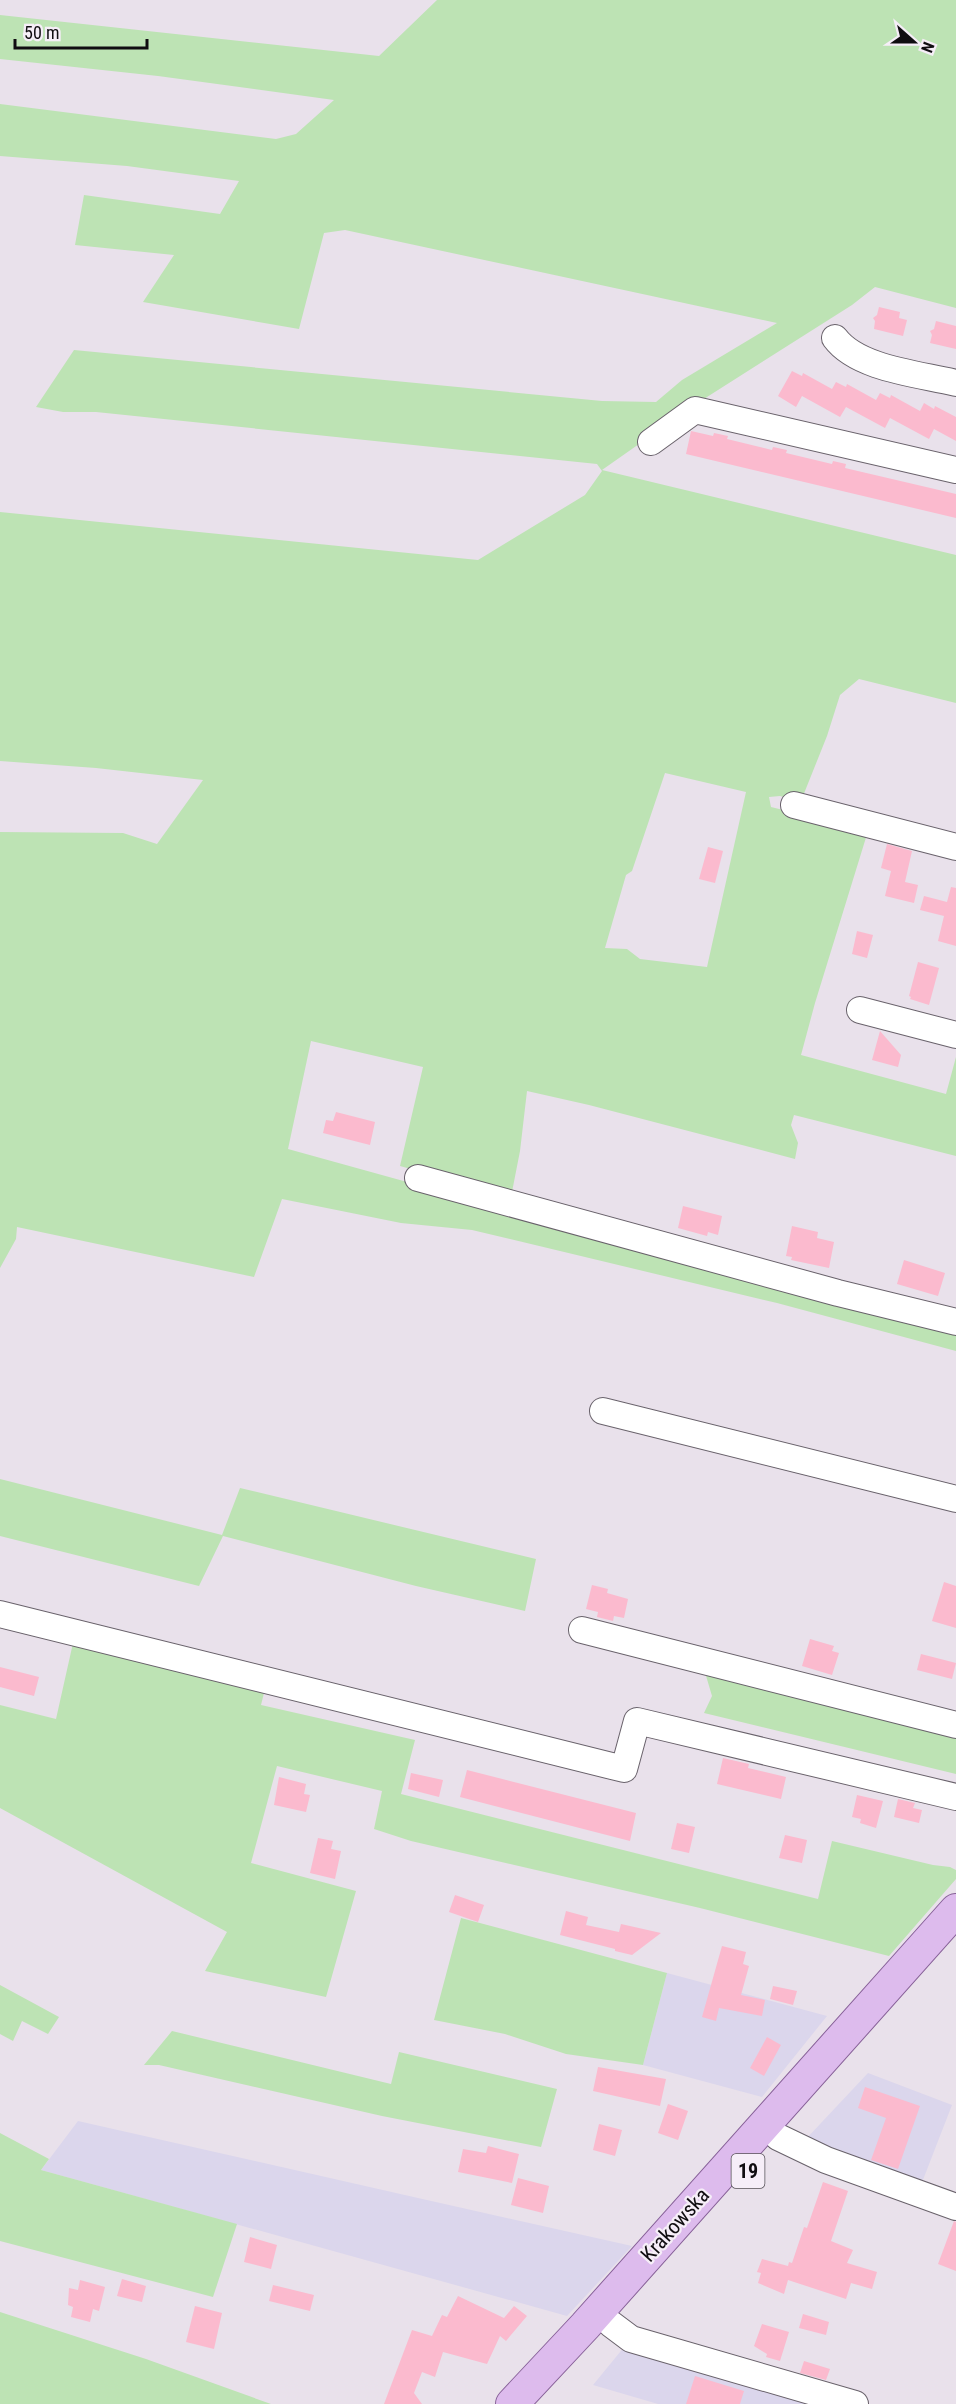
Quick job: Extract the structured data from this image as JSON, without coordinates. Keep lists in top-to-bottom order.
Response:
{
  "streets": {
    "main road": ["19", "Krakowska"]
  },
  "scale_bar": "50 m",
  "north": "right"
}
